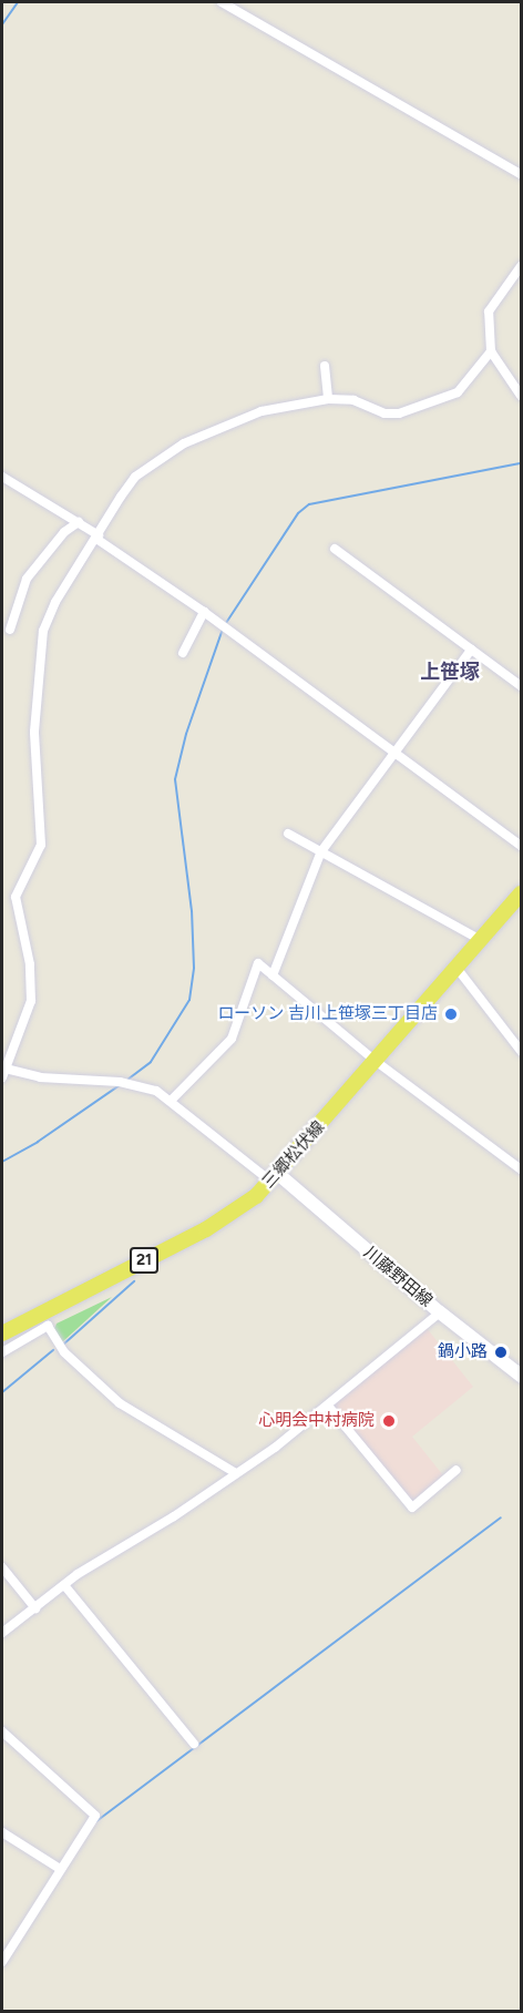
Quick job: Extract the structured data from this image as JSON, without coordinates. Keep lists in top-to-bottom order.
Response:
{
  "streets": {
    "main road": ["三郷松伏線", "21", "川藤野田線"]
  },
  "crossings": [
    ["三郷松伏線", "川藤野田線"]
  ],
  "districts": ["上笹塚"],
  "places": ["ローソン 吉川上笹塚三丁目店", "鍋小路", "心明会中村病院"]
}
